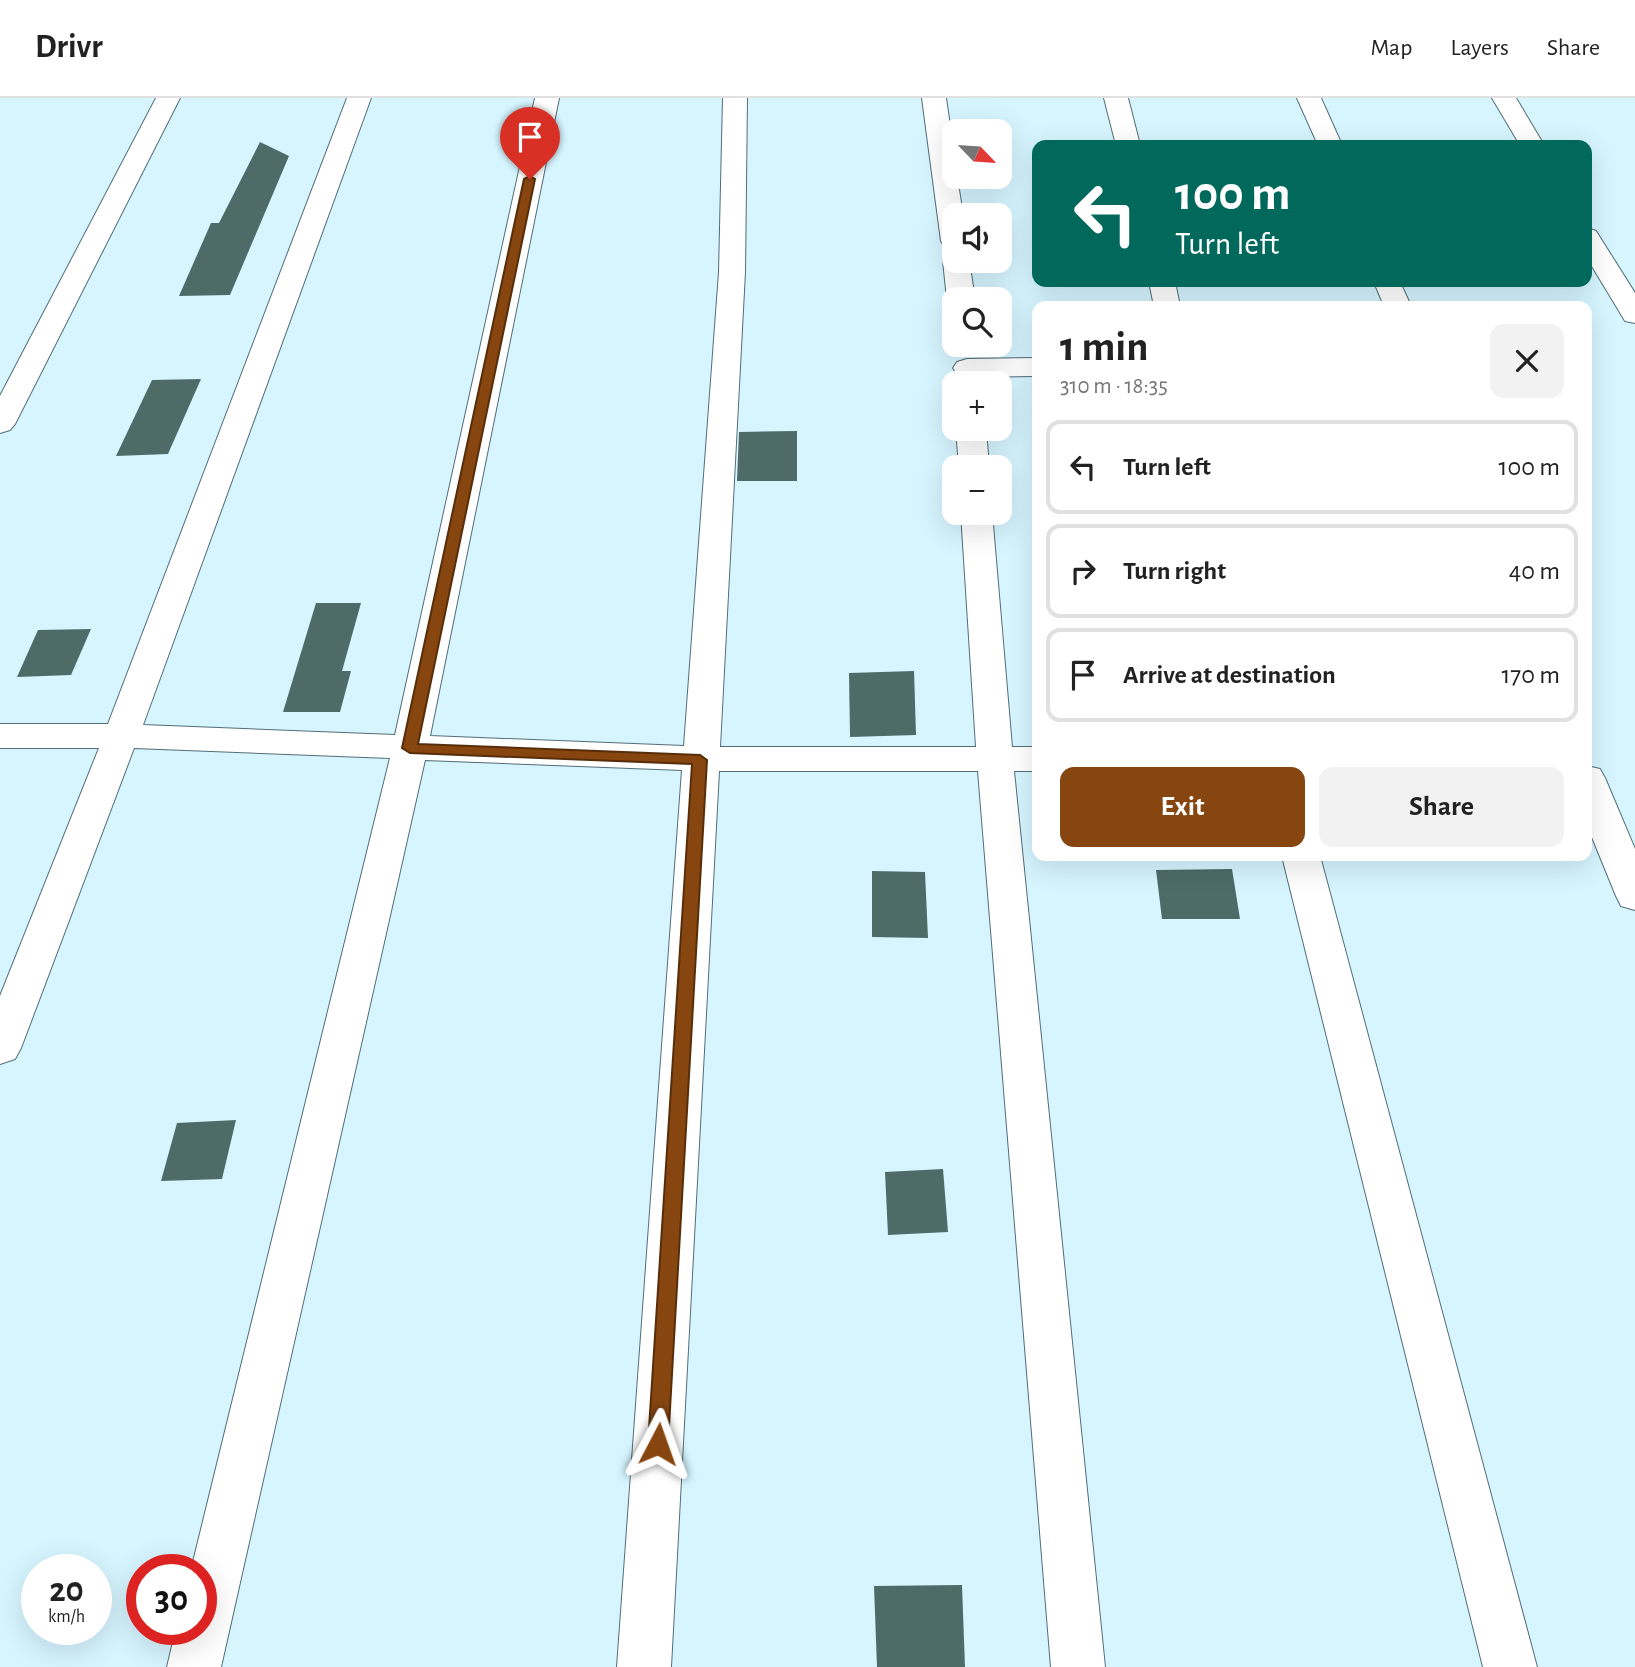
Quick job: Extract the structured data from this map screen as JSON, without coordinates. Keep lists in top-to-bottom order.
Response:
{
  "north": "bottom right",
  "page": {
    "header": "Drivr",
    "nav": ["Map", "Layers", "Share"],
    "map_buttons": ["+", "−"],
    "turn": ["100 m", "Turn left"],
    "heading": ["1 min", "310 m · 18:35"],
    "list": [
      {
        "name": "Turn left",
        "value": "100 m"
      },
      {
        "name": "Turn right",
        "value": "40 m"
      },
      {
        "name": "Arrive at destination",
        "value": "170 m"
      }
    ],
    "buttons": ["Exit", "Share"],
    "speed": "20 km/h",
    "limit": "30"
  }
}
